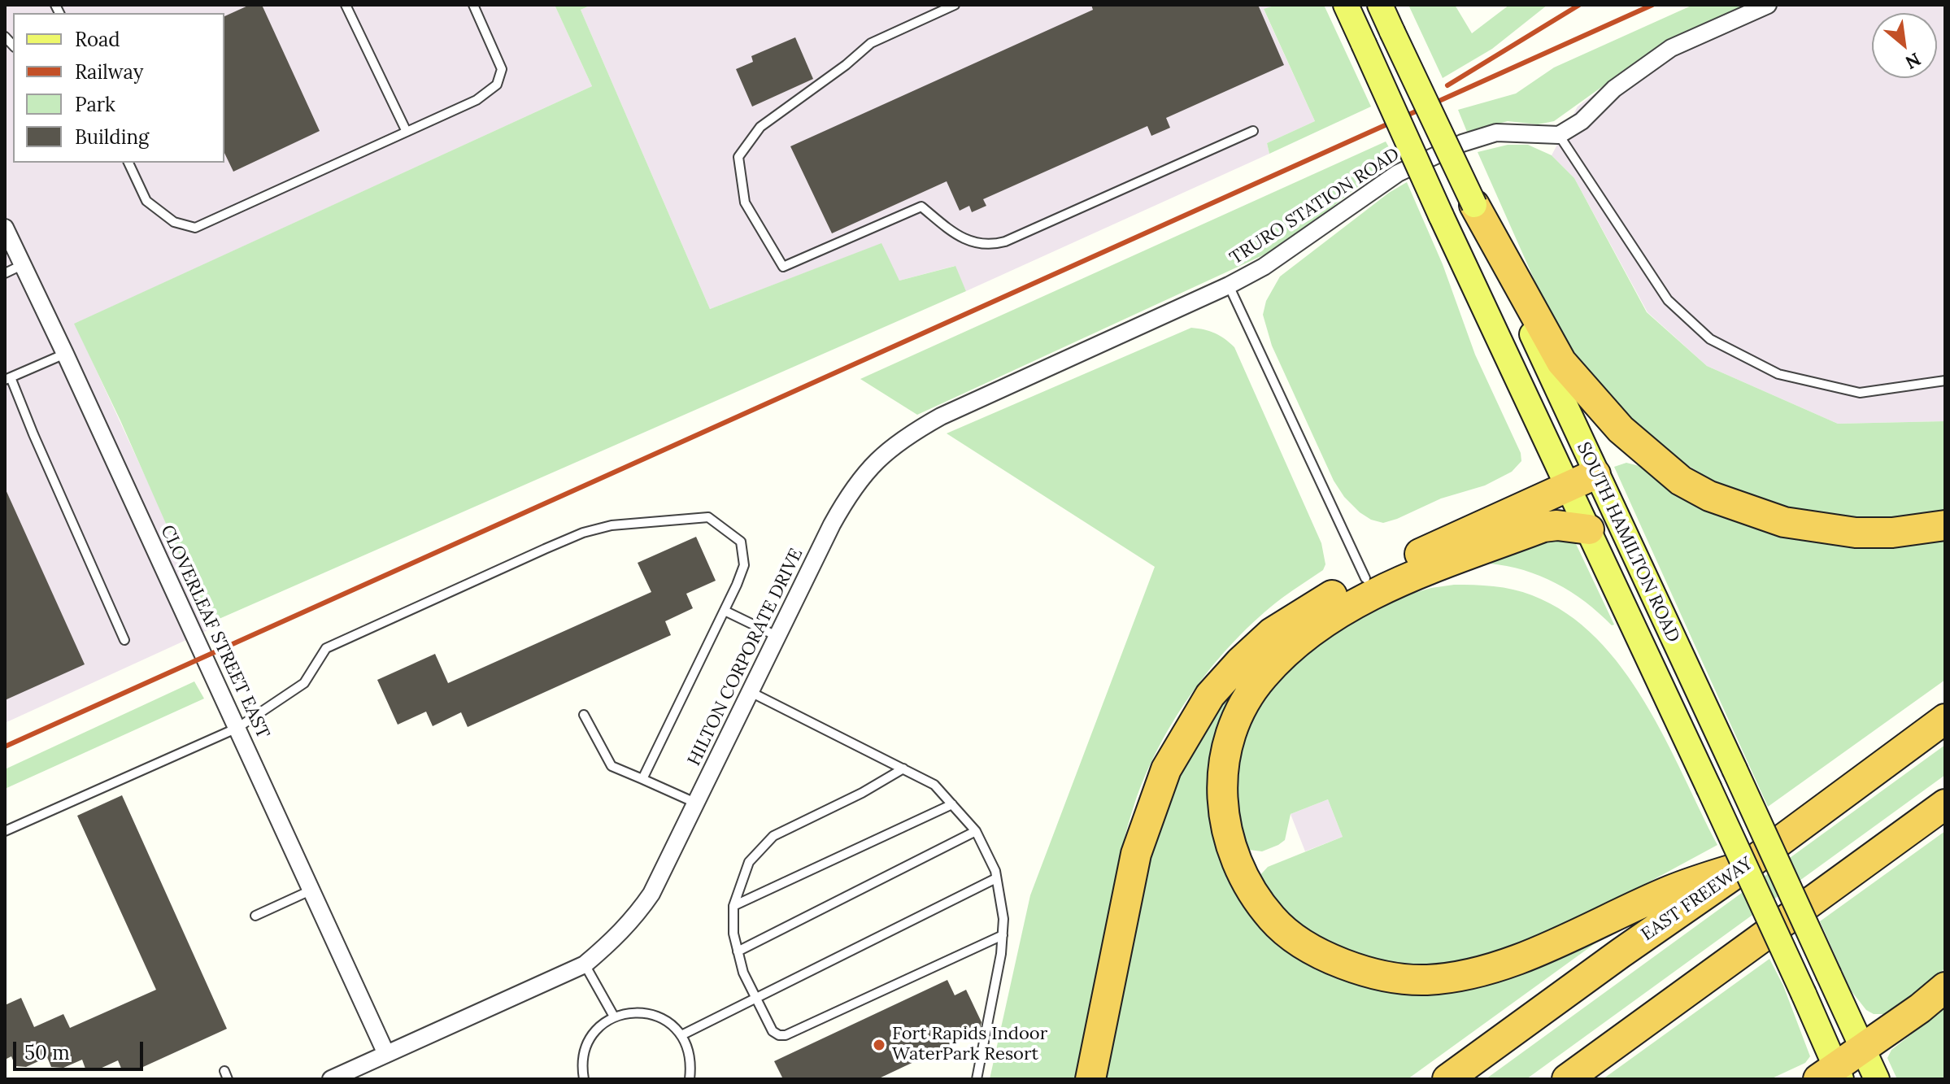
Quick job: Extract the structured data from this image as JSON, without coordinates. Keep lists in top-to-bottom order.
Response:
{
  "streets": {
    "highway": ["EAST FREEWAY"],
    "main road": ["SOUTH HAMILTON ROAD"],
    "street": ["TRURO STATION ROAD", "CLOVERLEAF STREET EAST", "HILTON CORPORATE DRIVE"]
  },
  "crossings": [
    ["TRURO STATION ROAD", "HILTON CORPORATE DRIVE"],
    ["CLOVERLEAF STREET EAST", "HILTON CORPORATE DRIVE"]
  ],
  "places": ["Fort Rapids Indoor WaterPark Resort"],
  "legend": [
    "Road",
    "Railway",
    "Park",
    "Building"
  ],
  "scale_bar": "50 m",
  "north": "bottom right"
}
